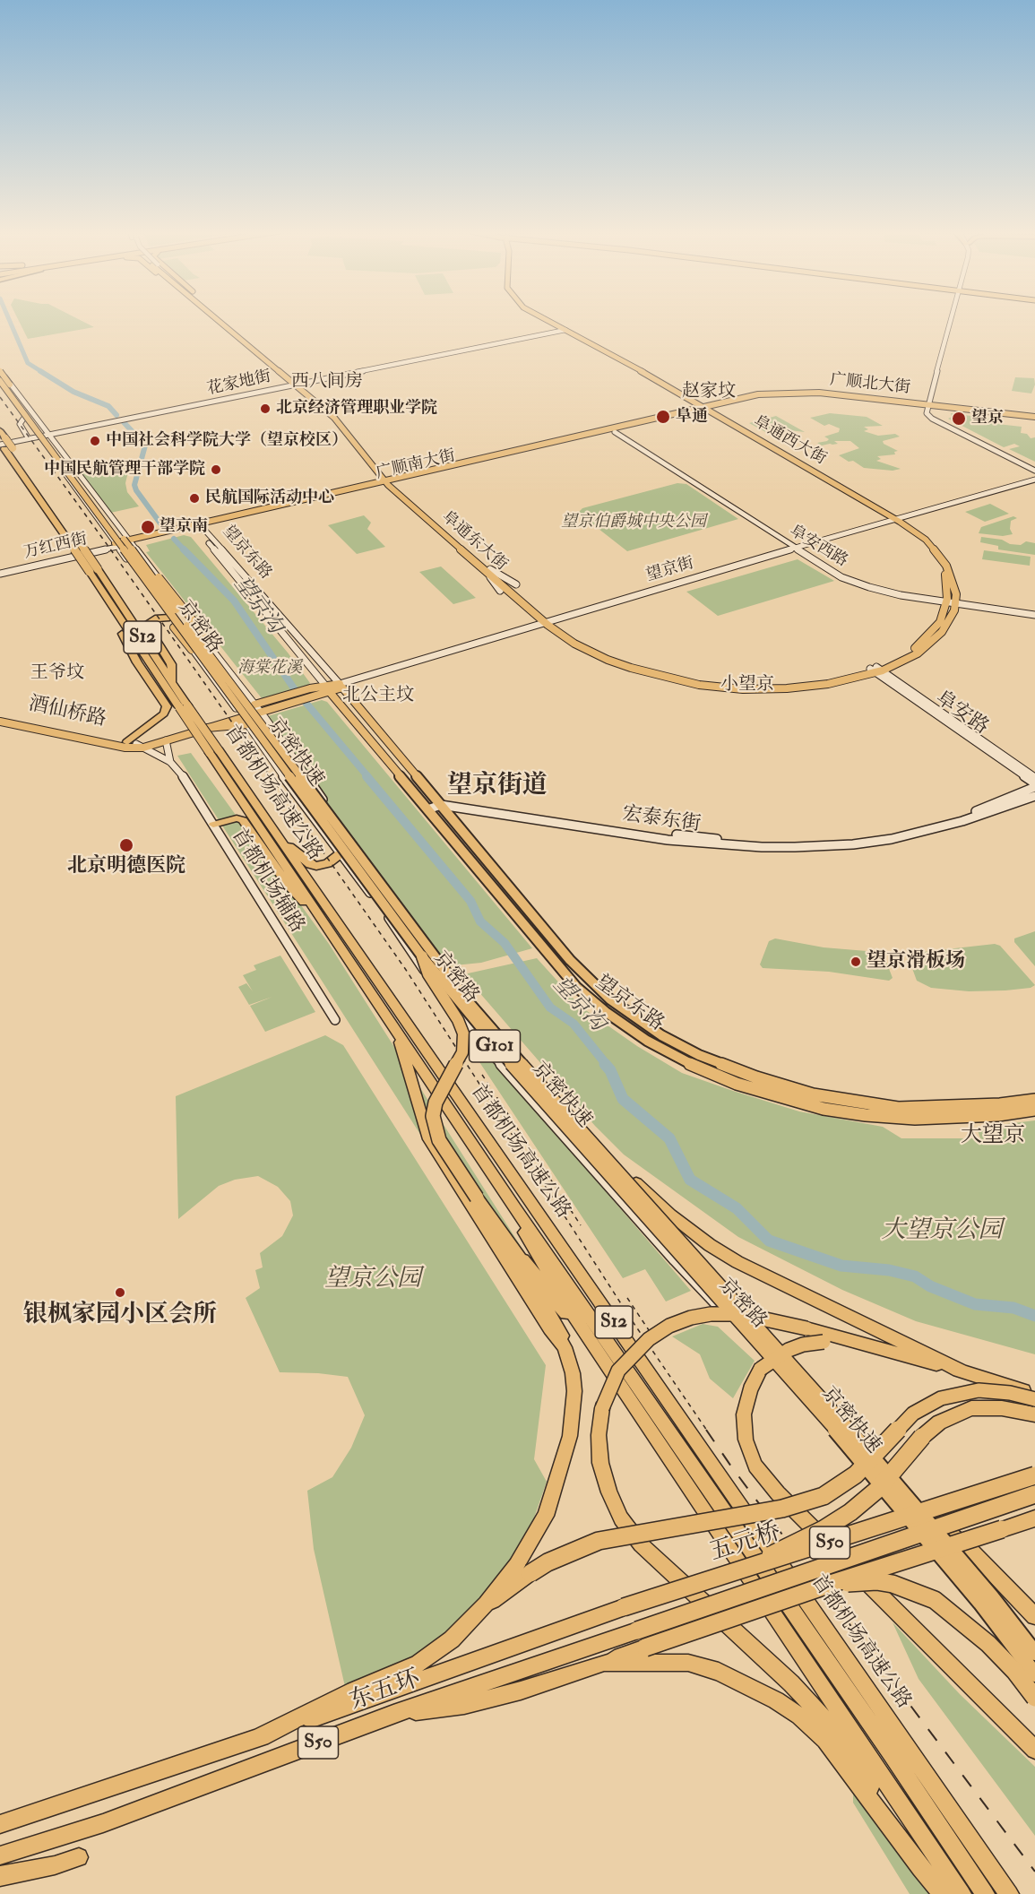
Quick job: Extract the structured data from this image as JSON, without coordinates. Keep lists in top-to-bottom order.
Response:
{
  "streets": {
    "highway": [
      "S12",
      "首都机场高速公路",
      "S50",
      "五元桥",
      "东五环"
    ],
    "main road": [
      "花家地街",
      "广顺北大街",
      "阜通西大街",
      "广顺南大街",
      "阜通东大街",
      "万红西街",
      "阜安西路",
      "望京东路",
      "望京街",
      "京密路",
      "酒仙桥路",
      "阜安路",
      "京密快速",
      "宏泰东街",
      "首都机场辅路",
      "G101"
    ]
  },
  "crossings": [
    ["花家地街", "阜通西大街"],
    ["花家地街", "阜通东大街"],
    ["花家地街", "京密路"],
    ["广顺北大街", "阜通西大街"],
    ["广顺北大街", "广顺南大街"],
    ["阜通西大街", "广顺南大街"],
    ["阜通西大街", "阜通东大街"],
    ["阜通西大街", "阜安西路"],
    ["阜通西大街", "望京街"],
    ["阜通西大街", "阜安路"],
    ["广顺南大街", "阜通东大街"],
    ["广顺南大街", "万红西街"],
    ["广顺南大街", "阜安西路"],
    ["广顺南大街", "望京东路"],
    ["广顺南大街", "京密路"],
    ["阜通东大街", "望京街"],
    ["阜通东大街", "阜安路"],
    ["万红西街", "京密路"],
    ["阜安西路", "望京街"],
    ["望京东路", "宏泰东街"],
    ["京密路", "京密快速"],
    ["阜安路", "宏泰东街"],
    ["五元桥", "东五环"]
  ],
  "districts": [
    "西八间房",
    "赵家坟",
    "王爷坟",
    "小望京",
    "北公主坟",
    "望京街道",
    "大望京"
  ],
  "water": ["望京沟"],
  "parks": [
    "望京伯爵城中央公园",
    "海棠花溪",
    "大望京公园",
    "望京公园"
  ],
  "places": [
    "北京经济管理职业学院",
    "阜通",
    "望京",
    "中国社会科学院大学（望京校区）",
    "中国民航管理干部学院",
    "民航国际活动中心",
    "望京南",
    "北京明德医院",
    "望京滑板场",
    "银枫家园小区会所"
  ]
}
